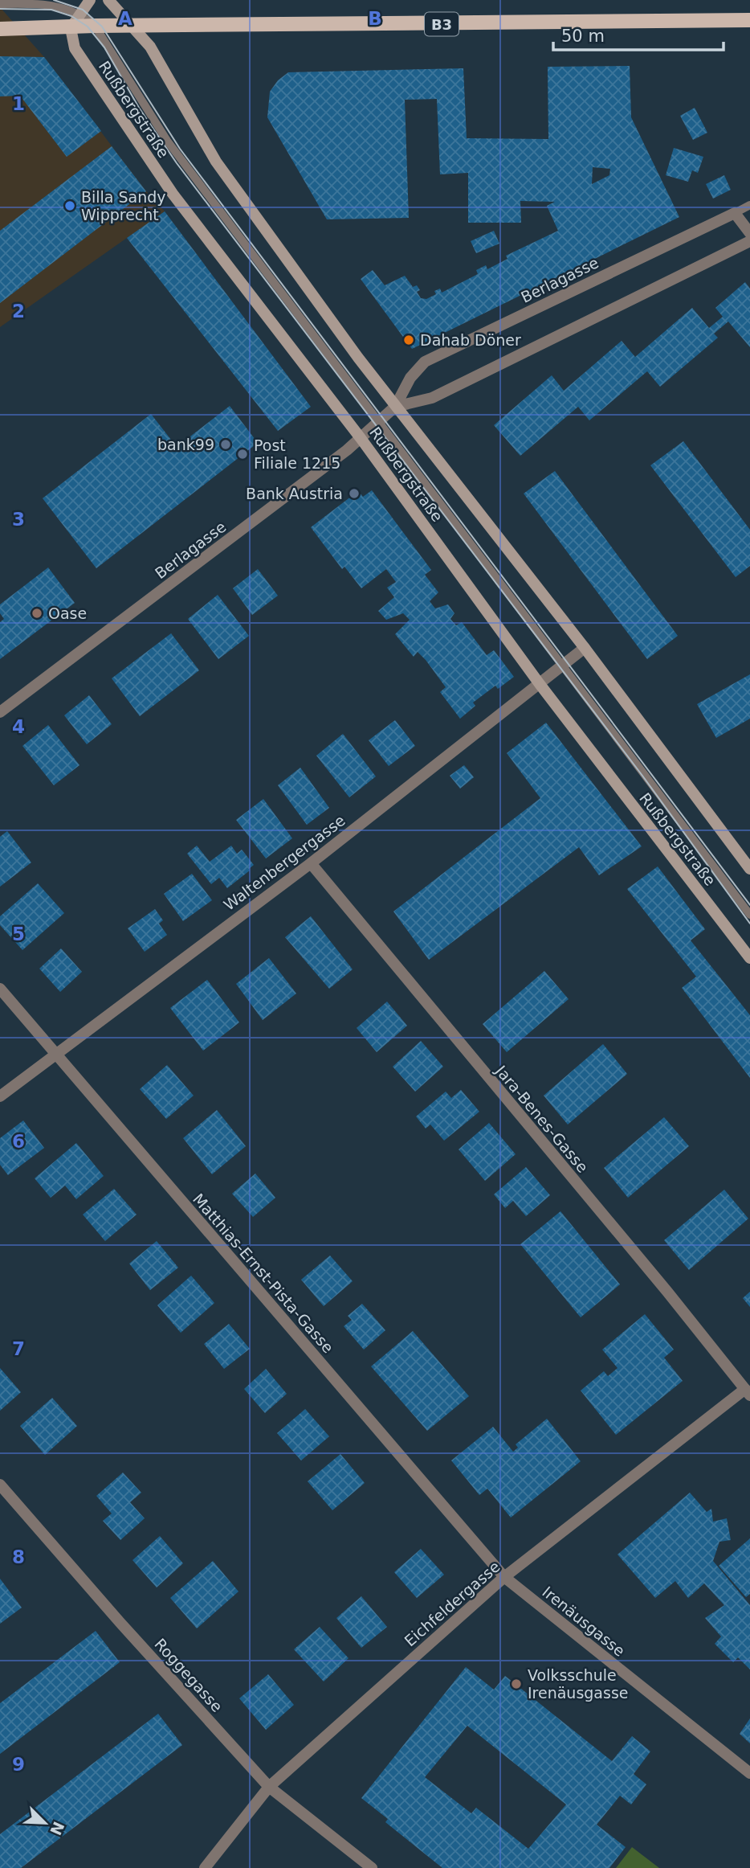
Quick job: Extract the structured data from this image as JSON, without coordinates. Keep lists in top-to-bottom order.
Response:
{
  "streets": {
    "main road": ["B3"],
    "street": [
      "Rußbergstraße",
      "Berlagasse",
      "Waltenbergergasse",
      "Jara-Benes-Gasse",
      "Matthias-Ernst-Pista-Gasse",
      "Eichfeldergasse",
      "Irenäusgasse",
      "Roggegasse"
    ]
  },
  "crossings": [
    ["B3", "Rußbergstraße"],
    ["Rußbergstraße", "Berlagasse"],
    ["Rußbergstraße", "Waltenbergergasse"],
    ["Waltenbergergasse", "Jara-Benes-Gasse"],
    ["Waltenbergergasse", "Matthias-Ernst-Pista-Gasse"],
    ["Jara-Benes-Gasse", "Eichfeldergasse"],
    ["Matthias-Ernst-Pista-Gasse", "Eichfeldergasse"],
    ["Matthias-Ernst-Pista-Gasse", "Irenäusgasse"],
    ["Eichfeldergasse", "Irenäusgasse"],
    ["Eichfeldergasse", "Roggegasse"]
  ],
  "places": [
    "Billa Sandy Wipprecht",
    "Dahab Döner",
    "bank99",
    "Post Filiale 1215",
    "Bank Austria",
    "Oase",
    "Volksschule Irenäusgasse"
  ],
  "scale_bar": "50 m",
  "north": "bottom right",
  "grid": {
    "columns": ["A", "B"],
    "rows": [
      "1",
      "2",
      "3",
      "4",
      "5",
      "6",
      "7",
      "8",
      "9"
    ]
  }
}
